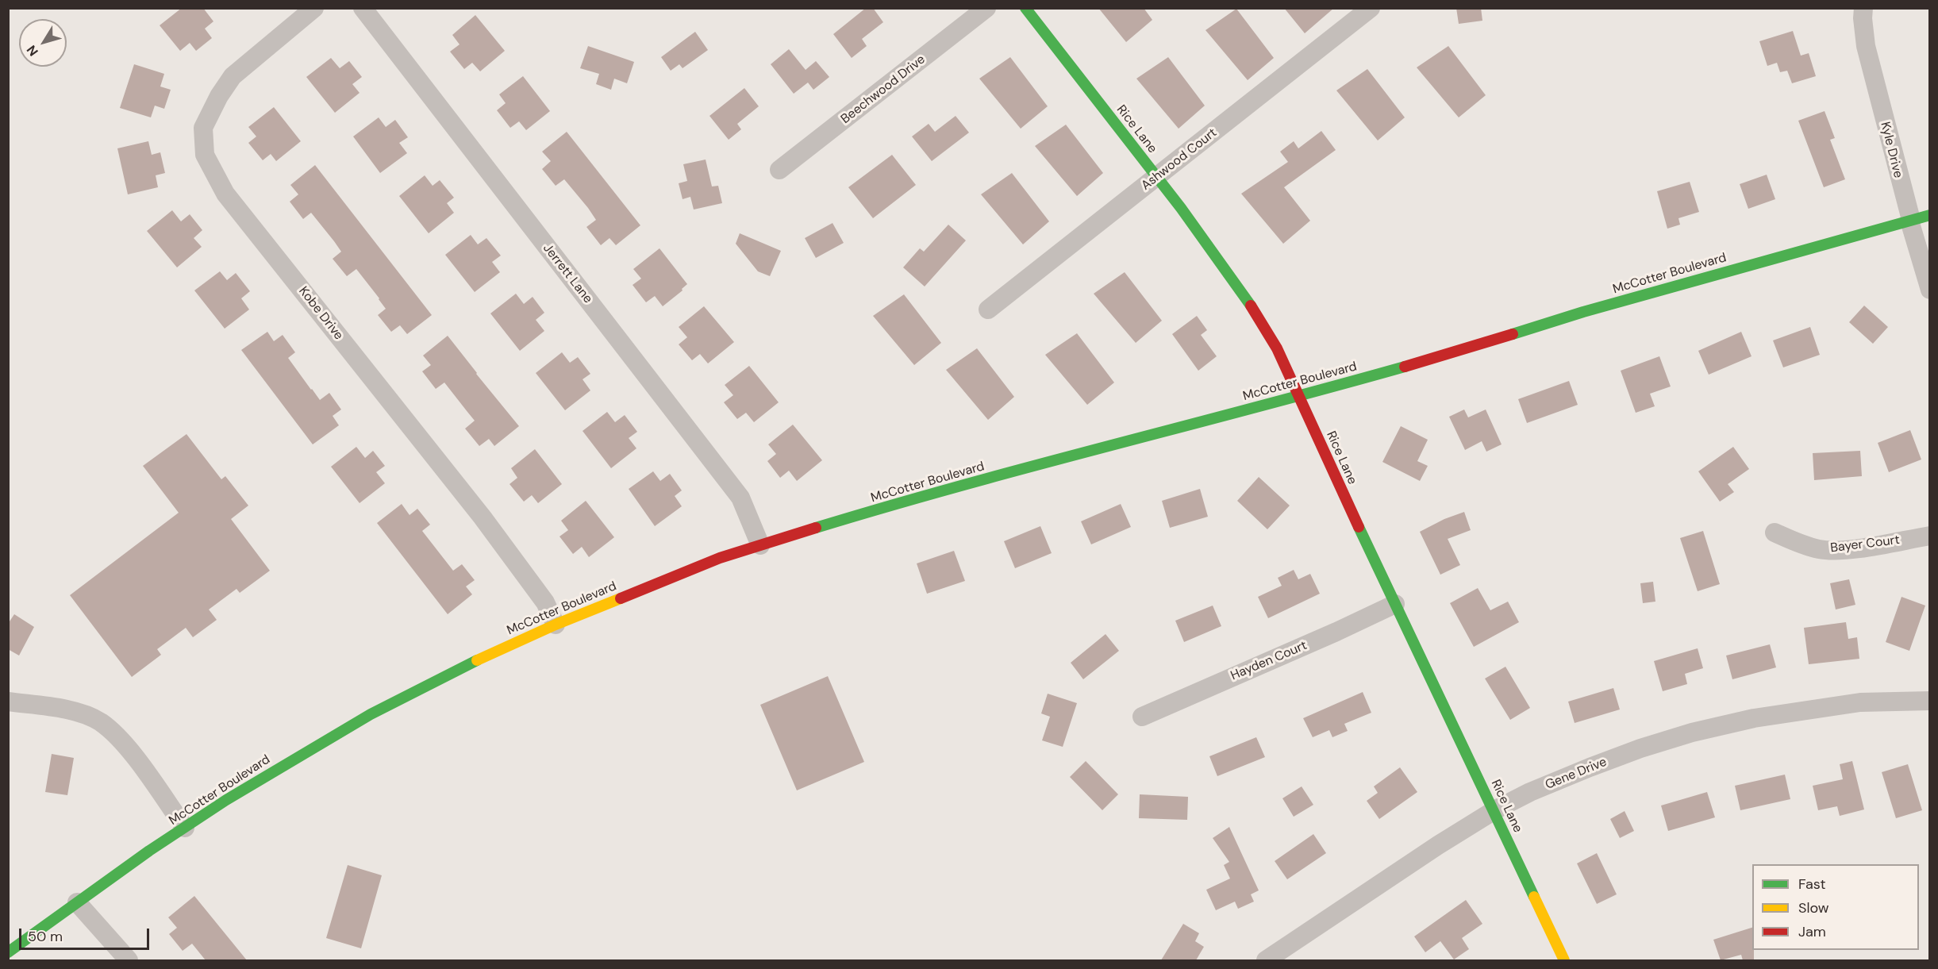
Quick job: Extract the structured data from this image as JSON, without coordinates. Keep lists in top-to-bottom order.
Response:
{
  "streets": {
    "street": [
      "Beechwood Drive",
      "Rice Lane",
      "Kyle Drive",
      "Ashwood Court",
      "Jerrett Lane",
      "McCotter Boulevard",
      "Kobe Drive",
      "Bayer Court",
      "Hayden Court",
      "Gene Drive"
    ]
  },
  "crossings": [
    ["Rice Lane", "Ashwood Court"],
    ["Rice Lane", "McCotter Boulevard"],
    ["Rice Lane", "Hayden Court"],
    ["Rice Lane", "Gene Drive"],
    ["Kyle Drive", "McCotter Boulevard"],
    ["Jerrett Lane", "McCotter Boulevard"],
    ["McCotter Boulevard", "Kobe Drive"]
  ],
  "legend": ["Fast", "Slow", "Jam"],
  "scale_bar": "50 m",
  "north": "bottom left"
}
